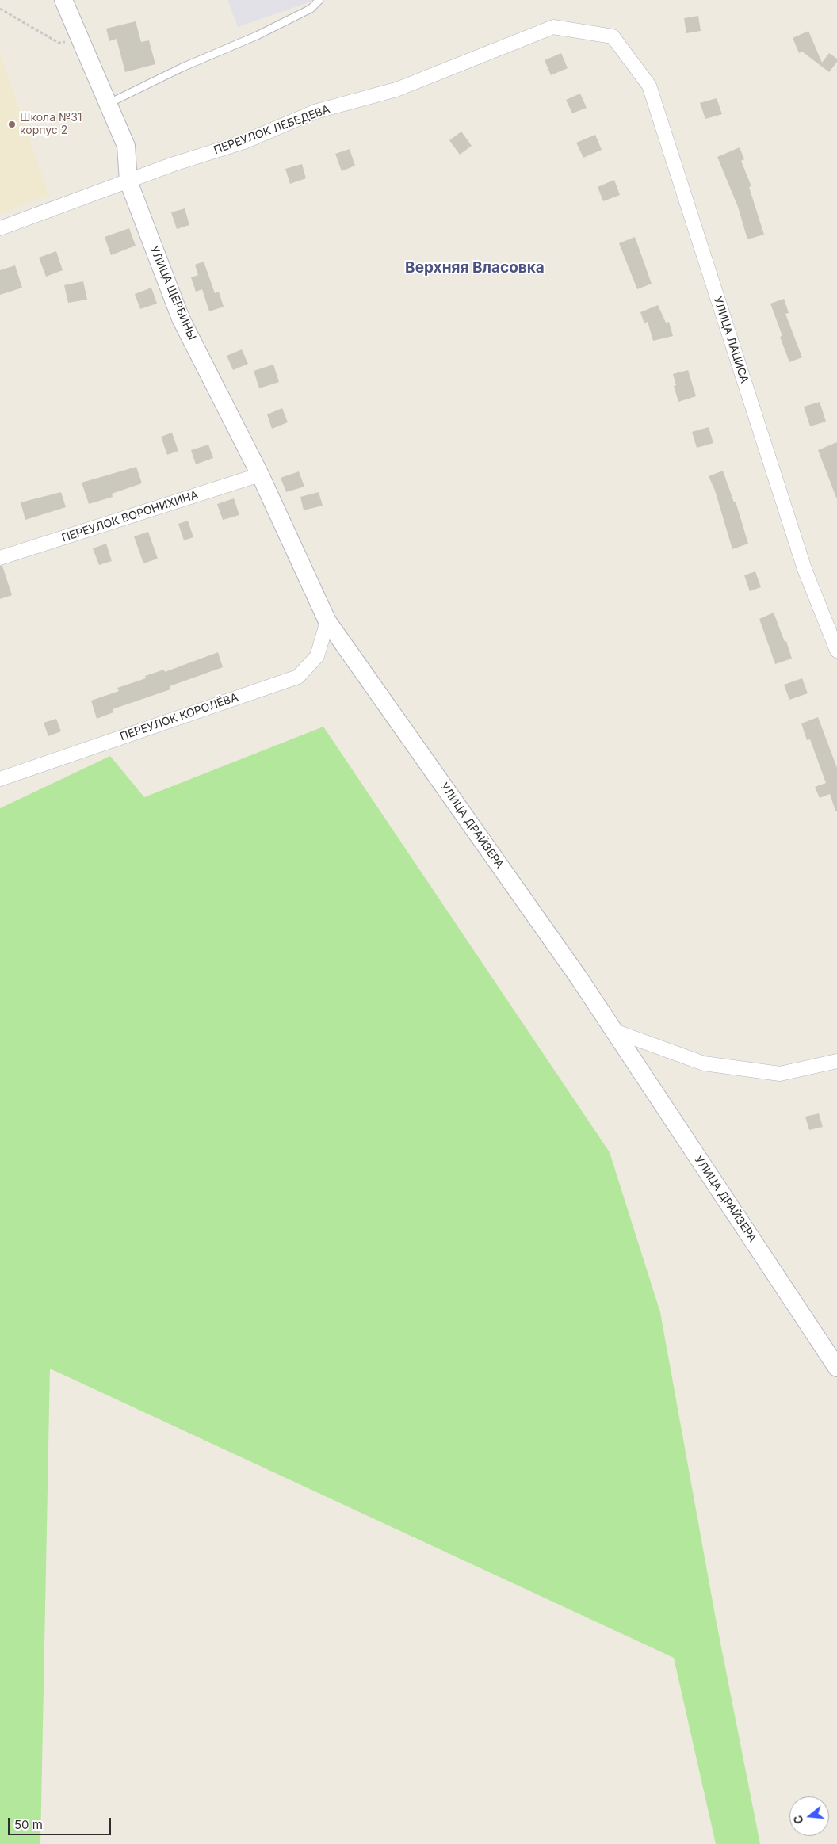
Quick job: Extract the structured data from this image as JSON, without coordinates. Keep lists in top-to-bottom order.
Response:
{
  "streets": {
    "street": [
      "ПЕРЕУЛОК ЛЕБЕДЕВА",
      "УЛИЦА ЩЕРБИНЫ",
      "УЛИЦА ЛАЦИСА",
      "ПЕРЕУЛОК ВОРОНИХИНА",
      "ПЕРЕУЛОК КОРОЛЁВА",
      "УЛИЦА ДРАЙЗЕРА"
    ]
  },
  "crossings": [
    ["ПЕРЕУЛОК ЛЕБЕДЕВА", "УЛИЦА ЩЕРБИНЫ"],
    ["ПЕРЕУЛОК ЛЕБЕДЕВА", "УЛИЦА ЛАЦИСА"],
    ["УЛИЦА ЩЕРБИНЫ", "ПЕРЕУЛОК ВОРОНИХИНА"],
    ["УЛИЦА ЩЕРБИНЫ", "ПЕРЕУЛОК КОРОЛЁВА"],
    ["УЛИЦА ЩЕРБИНЫ", "УЛИЦА ДРАЙЗЕРА"],
    ["ПЕРЕУЛОК КОРОЛЁВА", "УЛИЦА ДРАЙЗЕРА"]
  ],
  "districts": ["Верхняя Власовка"],
  "places": ["Школа №31 корпус 2"],
  "scale_bar": "50 m",
  "north": "left"
}
